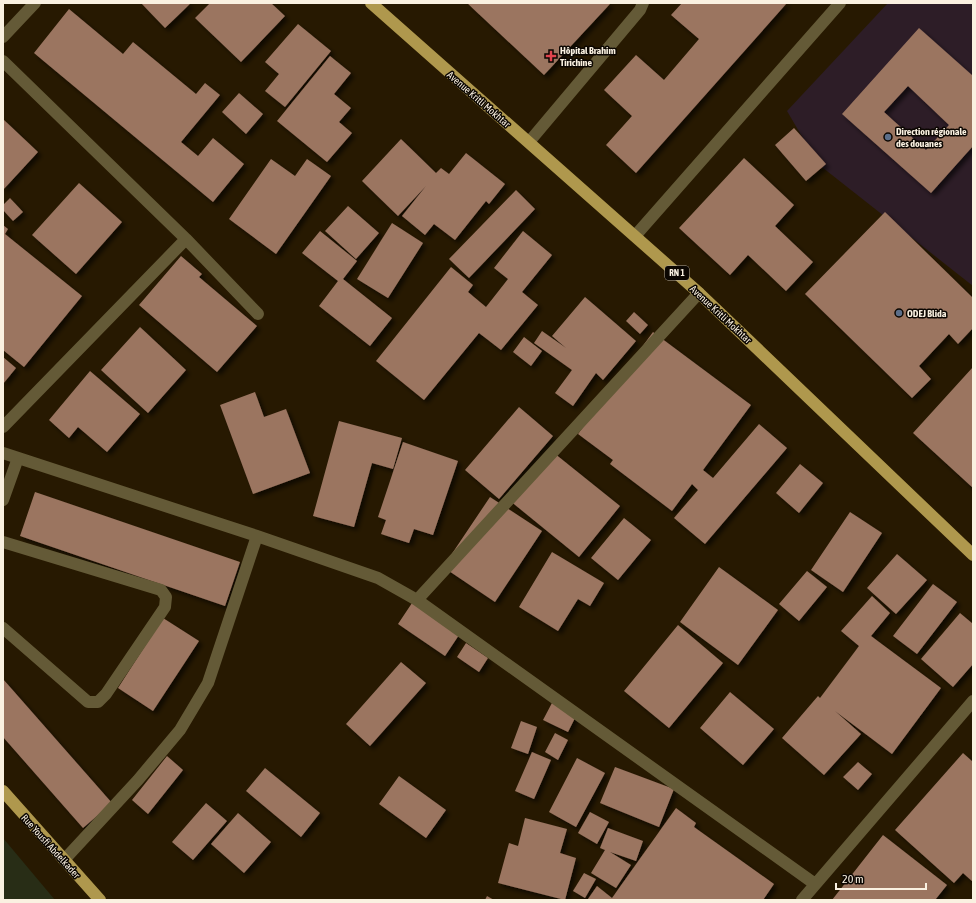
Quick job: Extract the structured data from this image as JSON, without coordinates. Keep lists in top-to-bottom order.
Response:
{
  "streets": {
    "main road": ["Avenue Kritli Mokhtar", "RN 1", "Rue Yousfi Abdelkader"]
  },
  "places": {
    "health": ["Hôpital Brahim Tirichine"],
    "other": ["Direction régionale des douanes", "ODEJ Blida"]
  },
  "scale_bar": "20 m"
}
